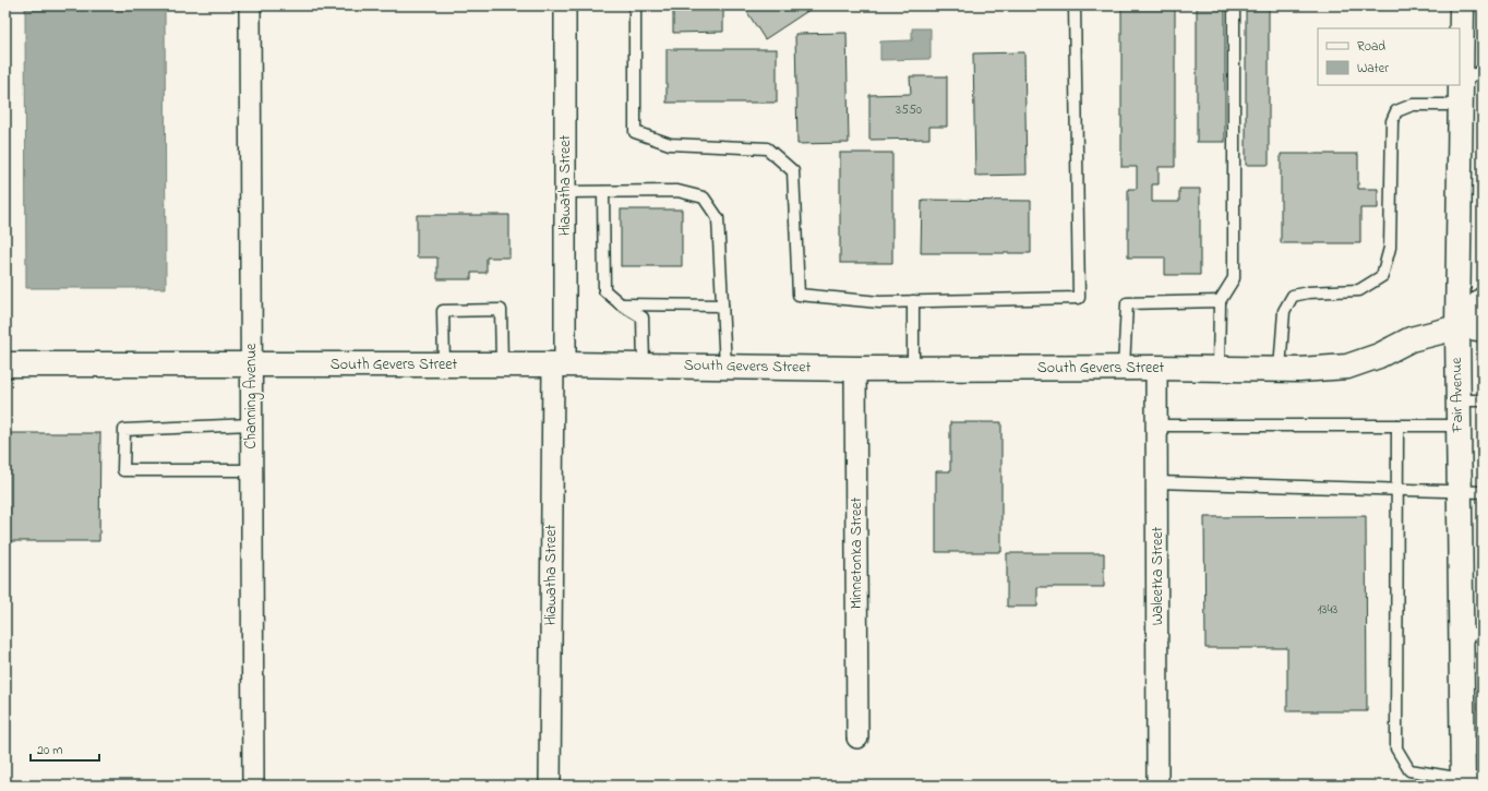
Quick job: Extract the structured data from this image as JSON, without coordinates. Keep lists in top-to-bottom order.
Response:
{
  "streets": {
    "street": [
      "Hiawatha Street",
      "South Gevers Street",
      "Fair Avenue",
      "Channing Avenue",
      "Minnetonka Street",
      "Waleetka Street"
    ]
  },
  "crossings": [
    ["Hiawatha Street", "South Gevers Street"],
    ["South Gevers Street", "Fair Avenue"],
    ["South Gevers Street", "Channing Avenue"],
    ["South Gevers Street", "Minnetonka Street"],
    ["South Gevers Street", "Waleetka Street"]
  ],
  "house_numbers": ["3550", "1343"],
  "legend": ["Road", "Water"],
  "scale_bar": "20 m"
}
